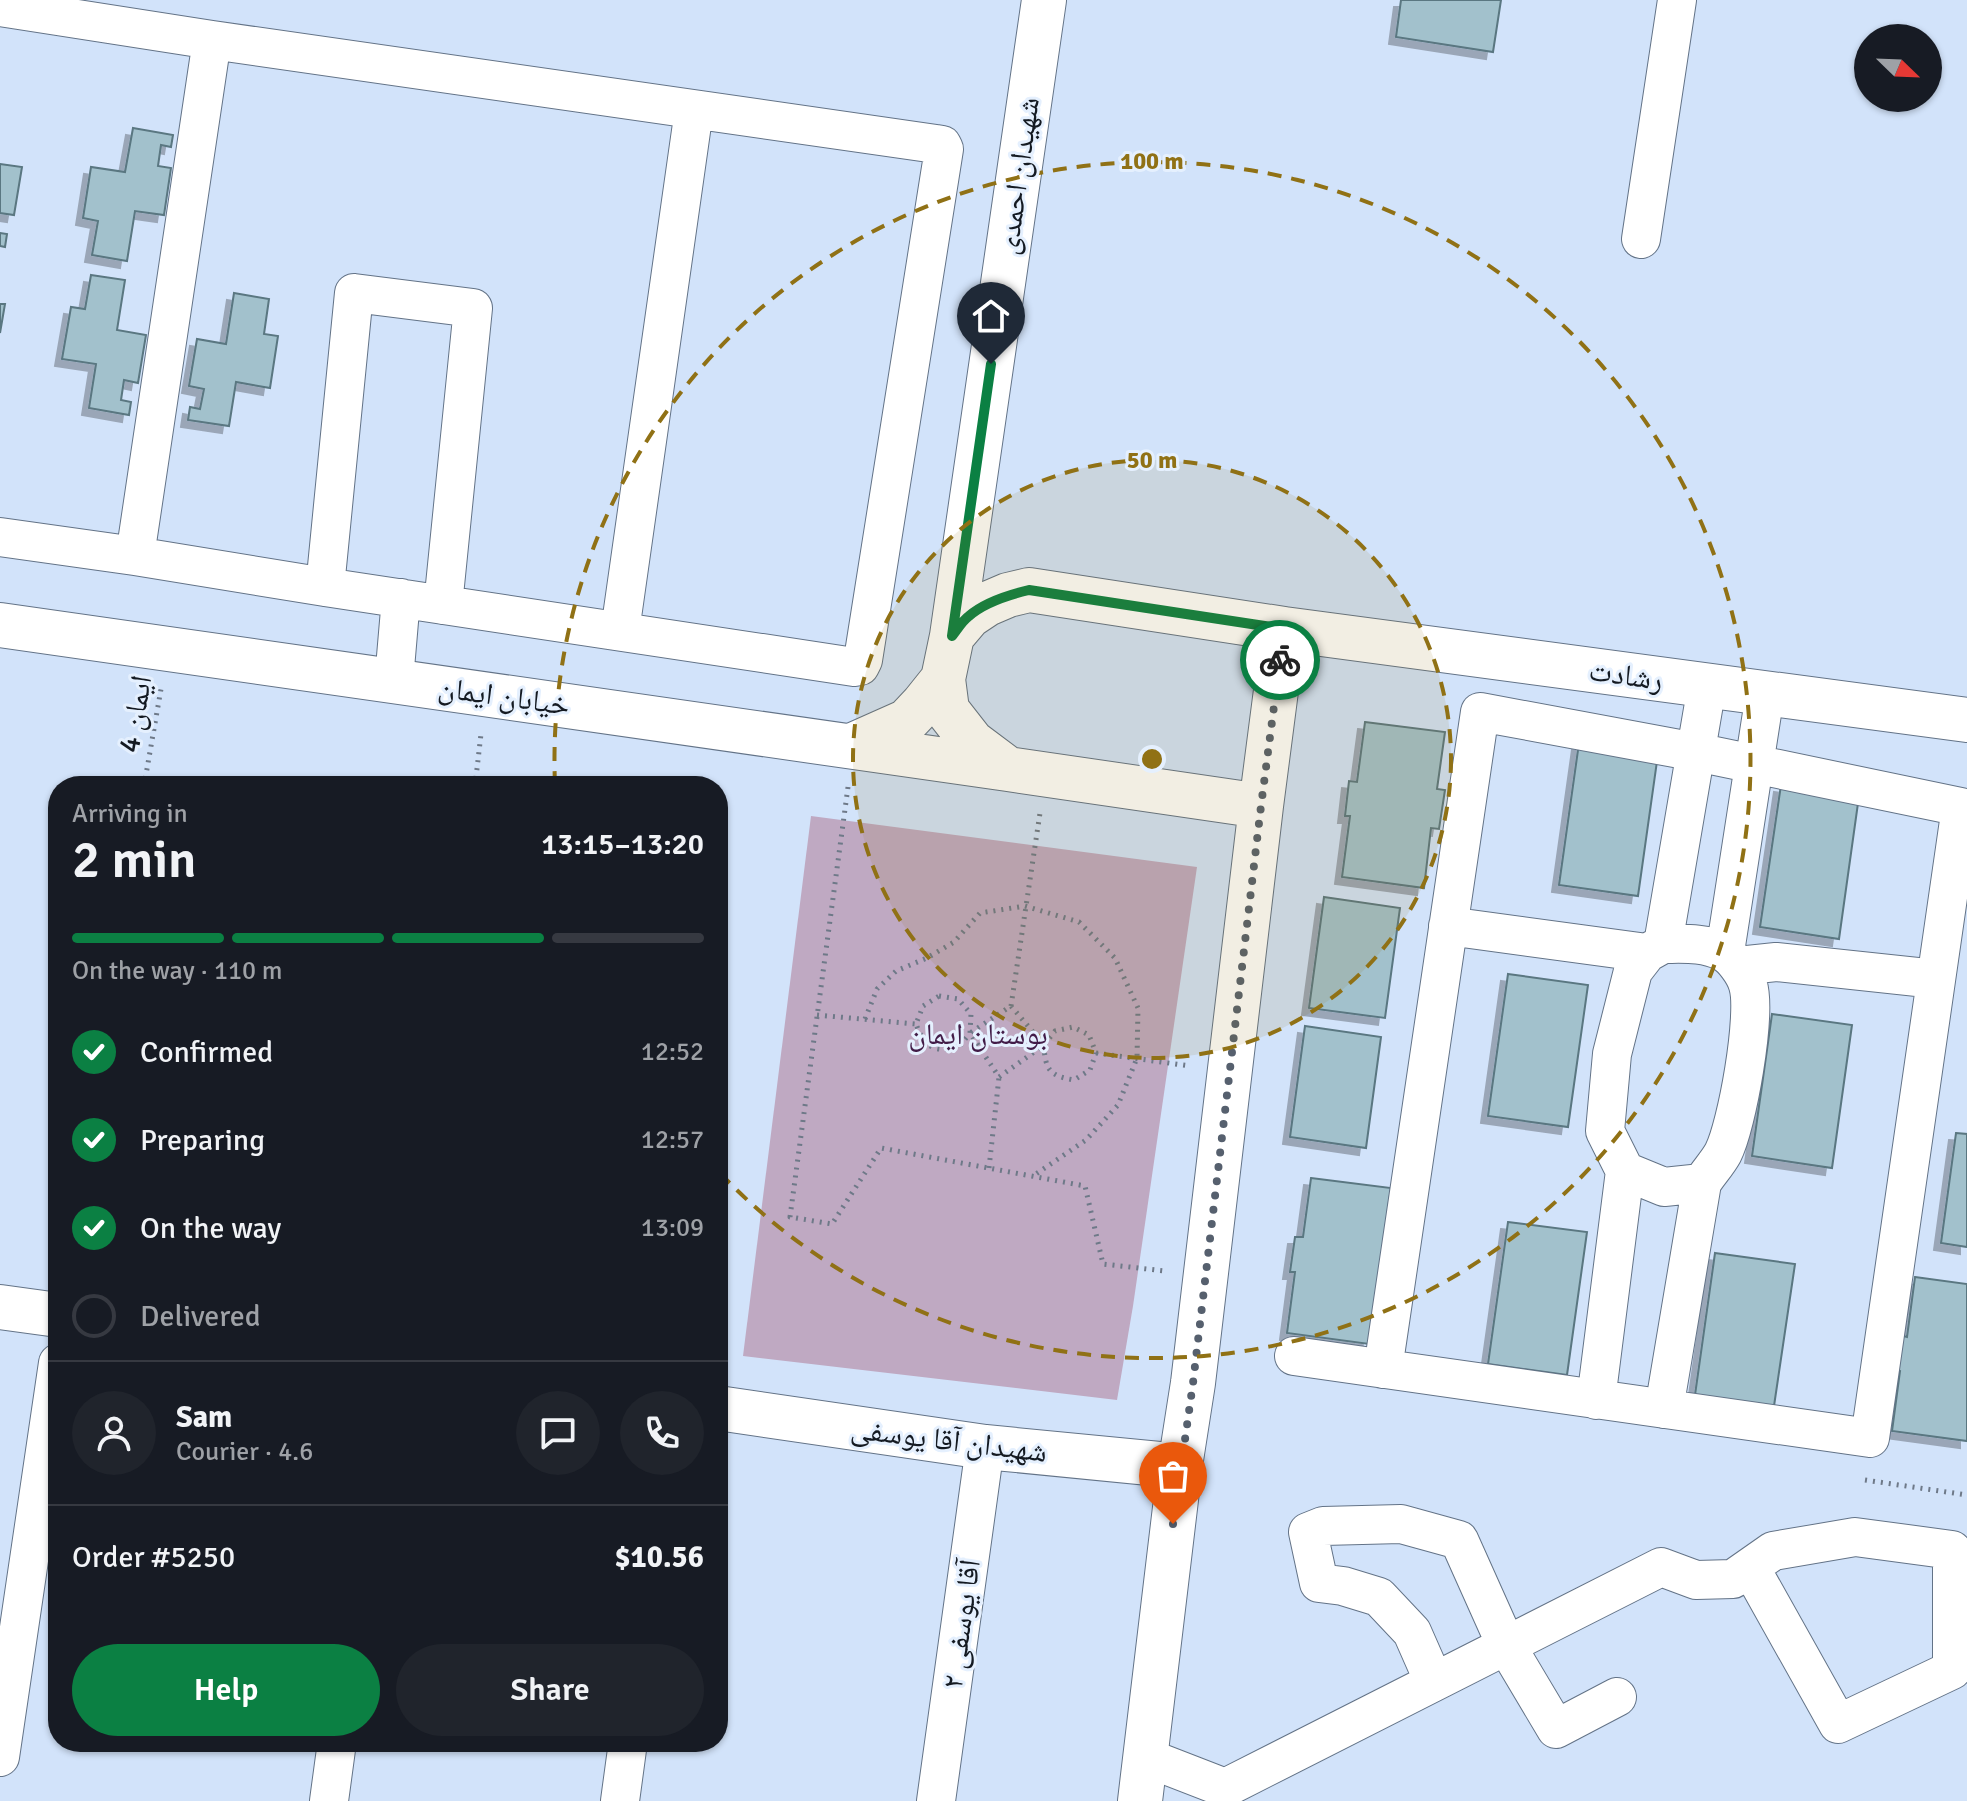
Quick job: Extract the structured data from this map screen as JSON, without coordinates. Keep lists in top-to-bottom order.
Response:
{
  "streets": {
    "street": [
      "شهیدان احمدی",
      "رشادت",
      "خیابان ایمان",
      "شهیدان آقا یوسفی",
      "آقا یوسفی ۲"
    ],
    "path": ["ایمان 4"]
  },
  "crossings": [
    ["شهیدان احمدی", "رشادت"],
    ["خیابان ایمان", "ایمان 4"],
    ["شهیدان آقا یوسفی", "آقا یوسفی ۲"]
  ],
  "parks": ["بوستان ایمان"],
  "north": "bottom right",
  "page": {
    "heading": ["2 min", "Arriving in", "13:15–13:20"],
    "panel": [
      "Sam",
      "Courier · 4.6",
      "Order #5250",
      "$10.56"
    ],
    "bar": "On the way · 110 m",
    "list": [
      ["Confirmed", "12:52"],
      ["Preparing", "12:57"],
      ["On the way", "13:09"],
      "Delivered"
    ],
    "buttons": ["Help", "Share"]
  },
  "rings": ["100 m", "50 m"]
}
